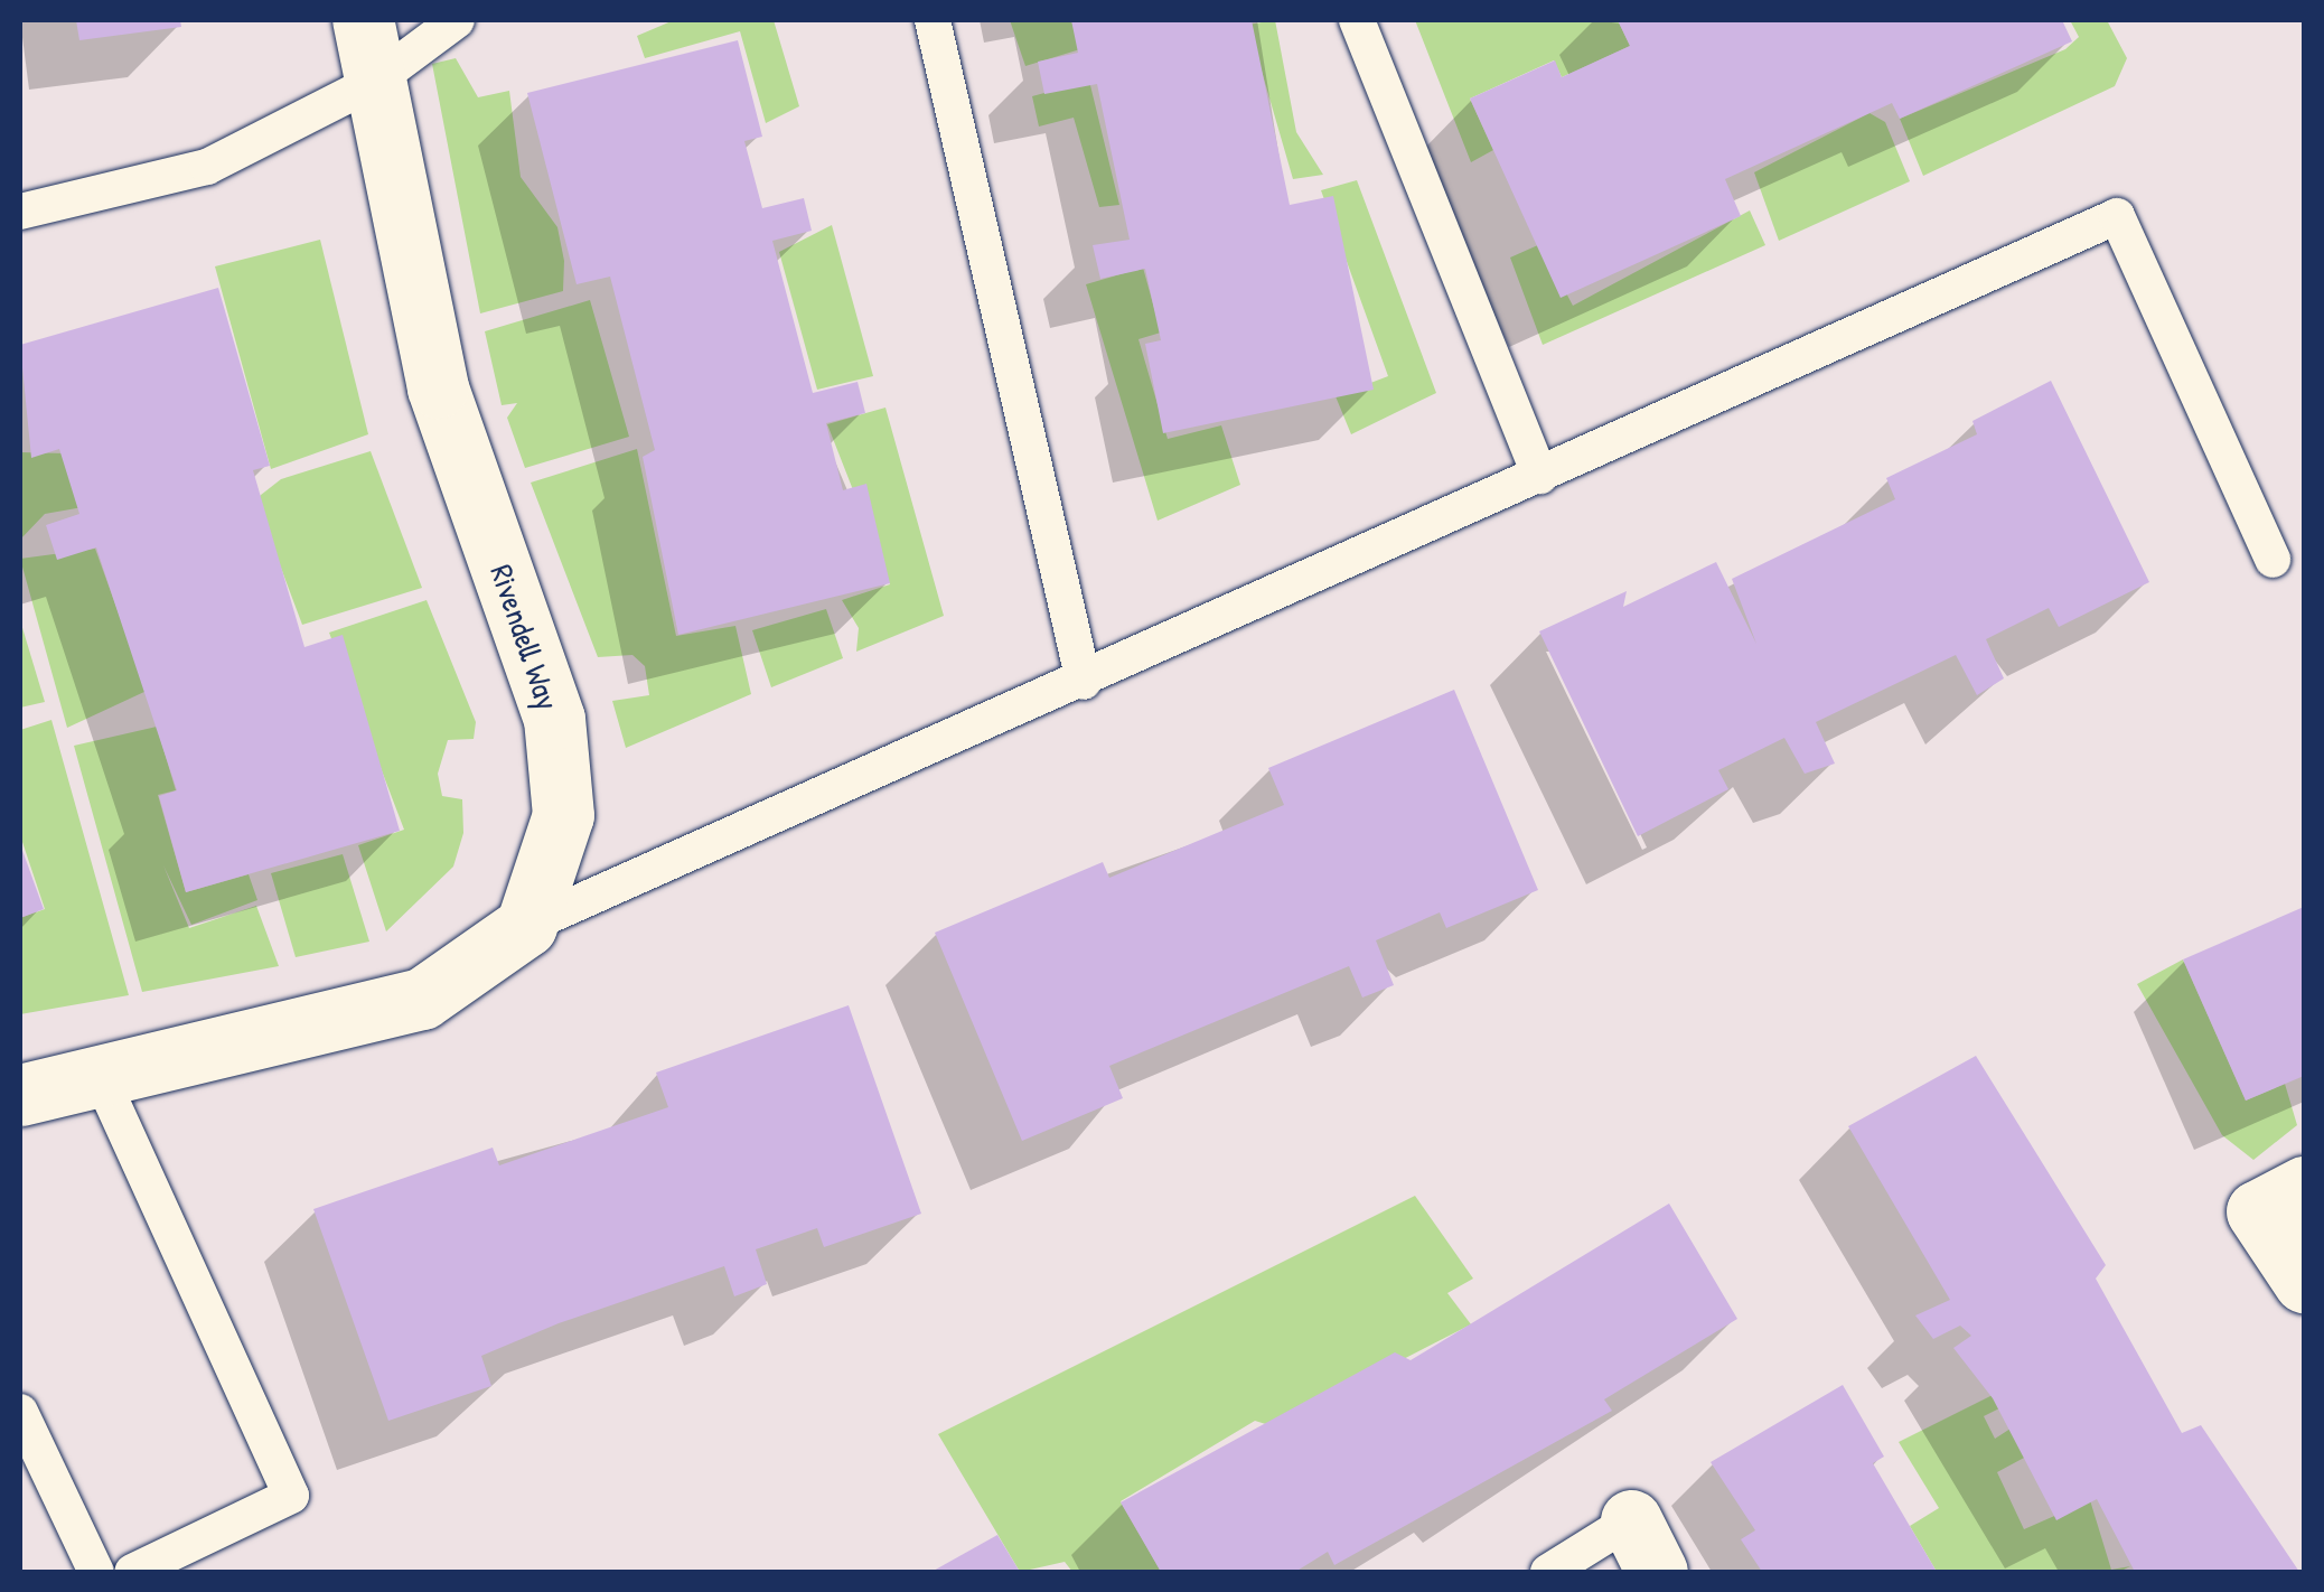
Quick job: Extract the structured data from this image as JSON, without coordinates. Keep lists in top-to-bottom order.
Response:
{
  "streets": {
    "street": ["Rivendell Way"]
  }
}
